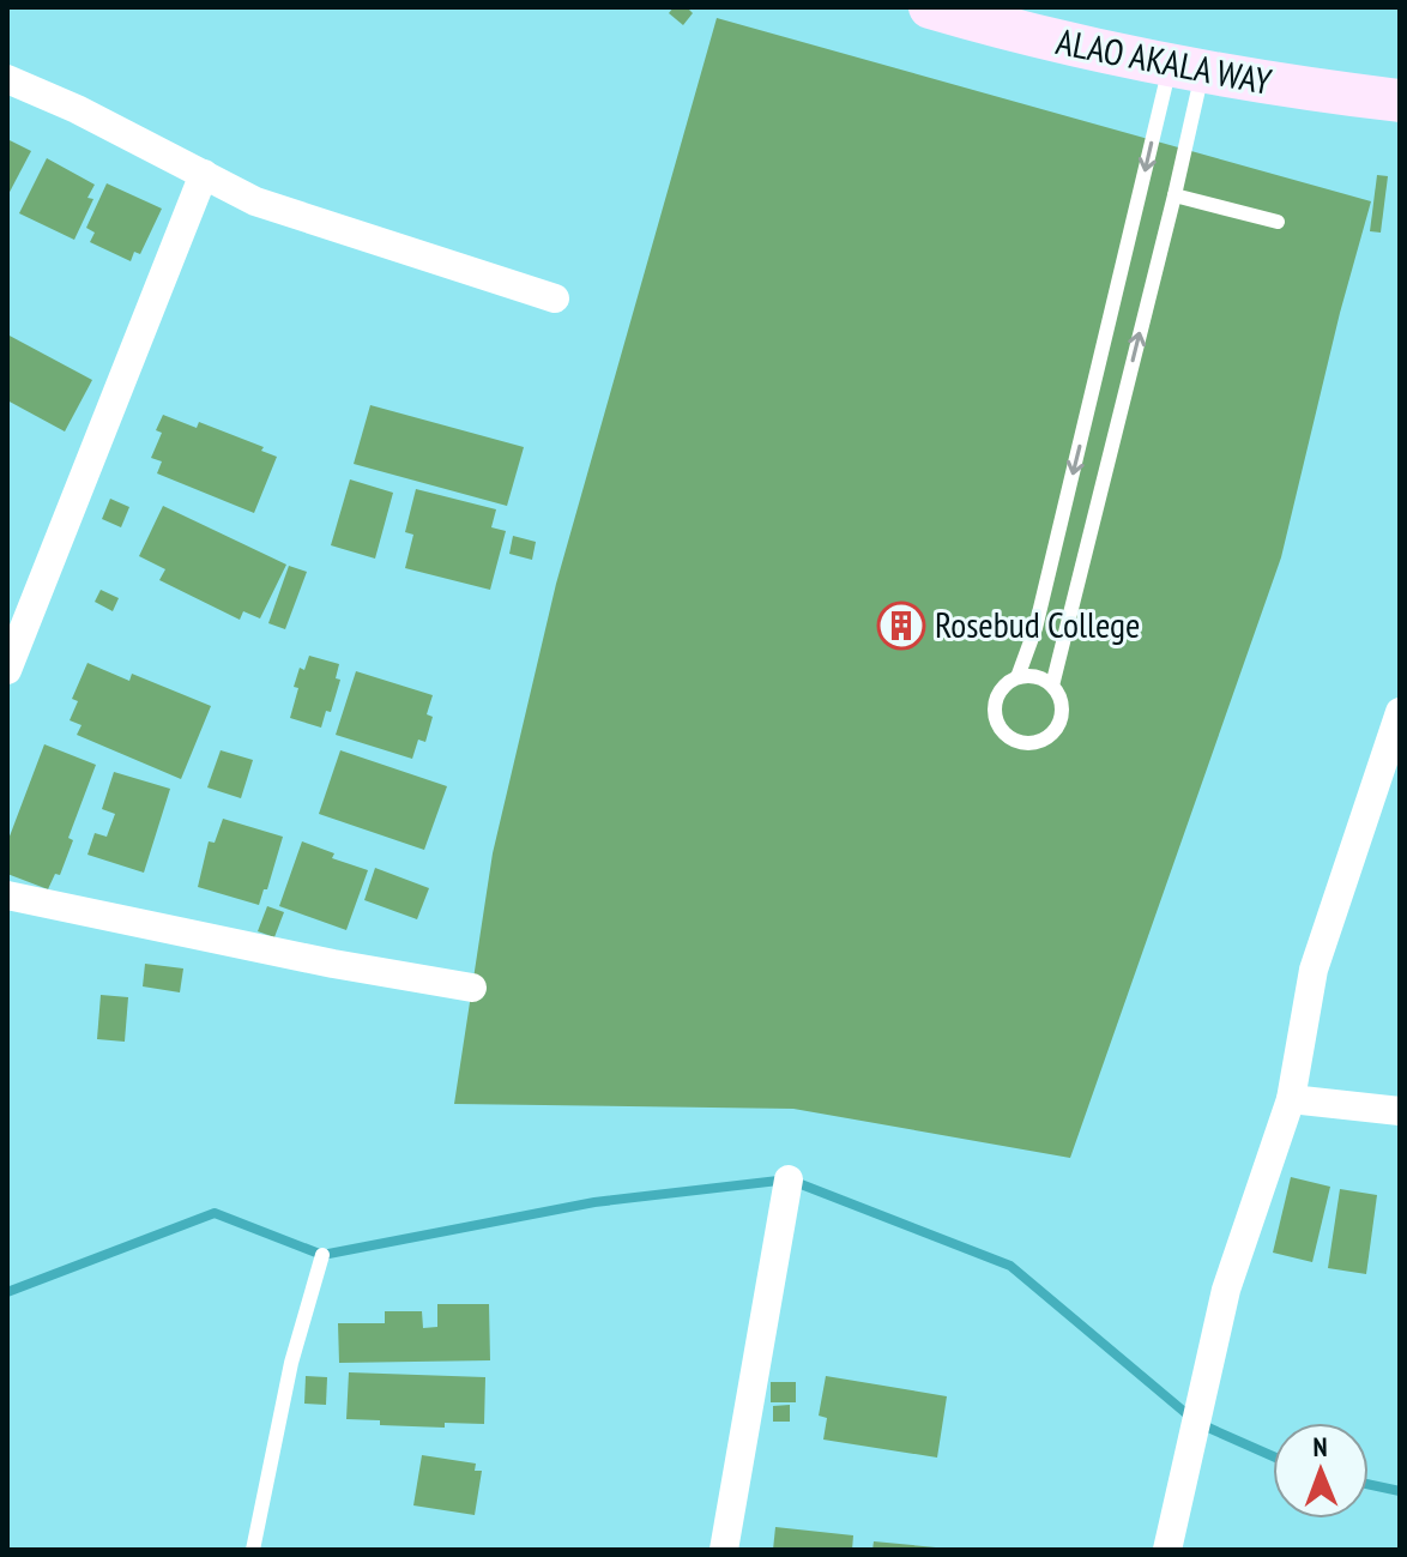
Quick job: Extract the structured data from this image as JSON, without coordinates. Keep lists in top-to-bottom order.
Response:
{
  "streets": {
    "street": ["ALAO AKALA WAY"]
  },
  "places": {
    "building": ["Rosebud College"]
  },
  "north": "top"
}
